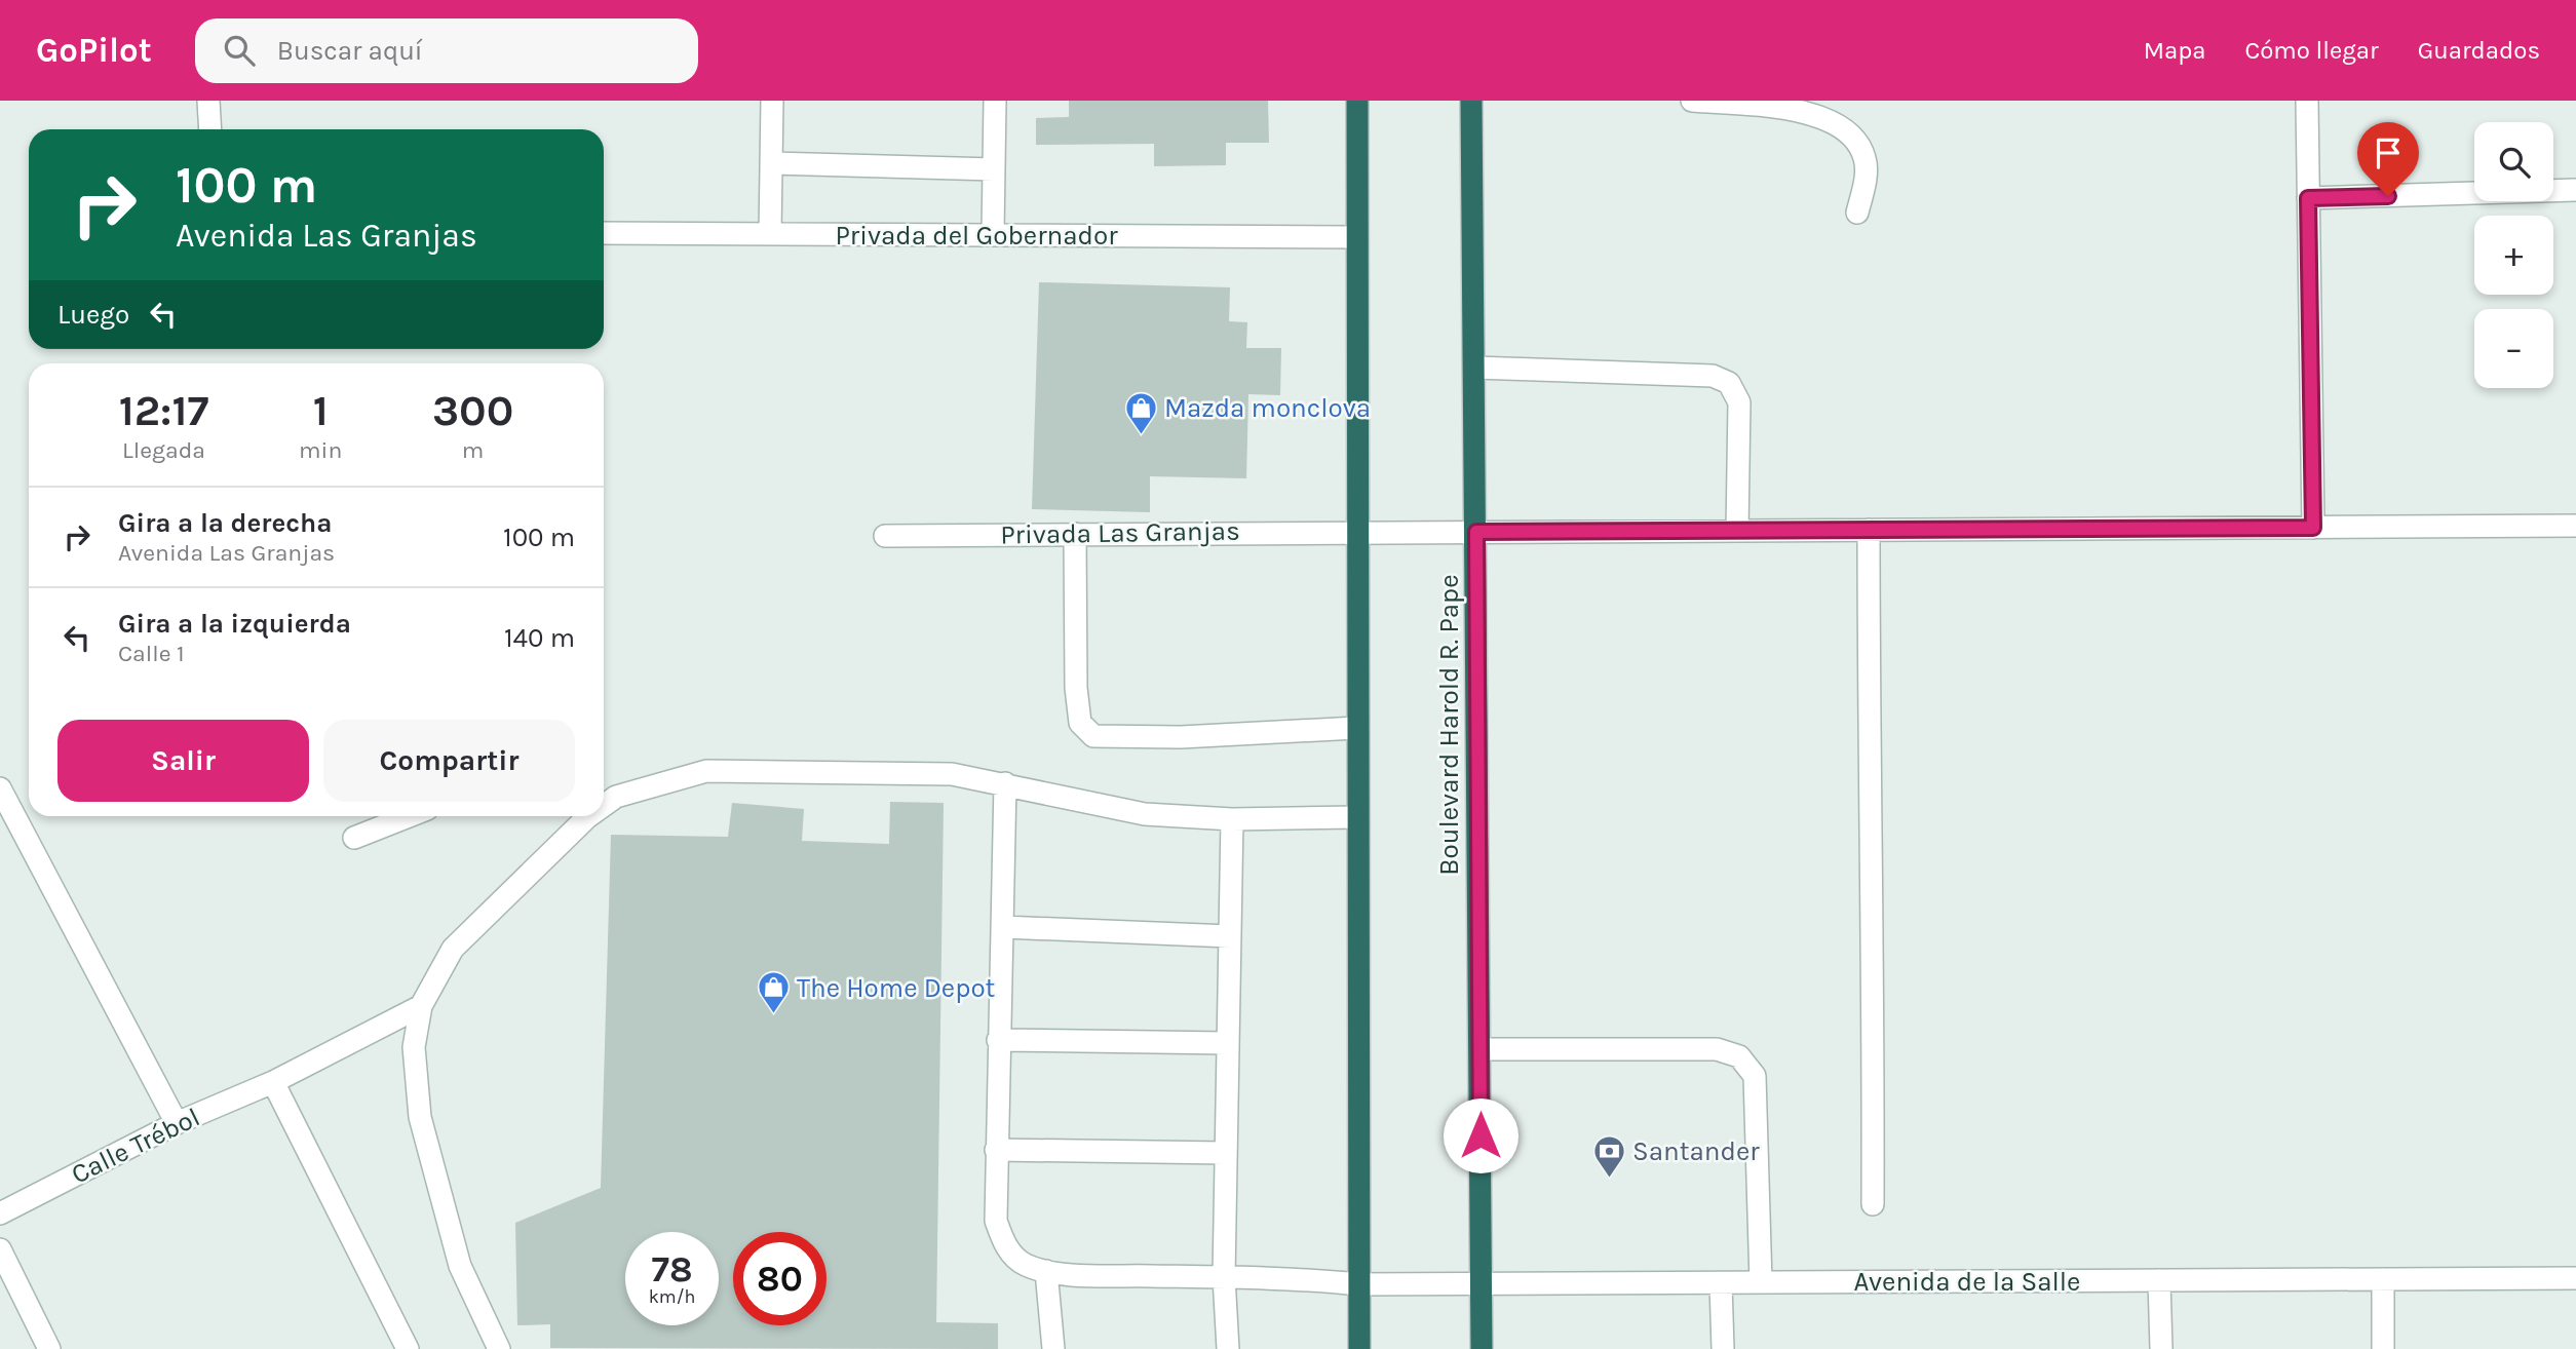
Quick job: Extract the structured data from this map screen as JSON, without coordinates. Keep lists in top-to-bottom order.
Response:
{
  "streets": {
    "highway": ["Boulevard Harold R. Pape"],
    "street": [
      "Privada del Gobernador",
      "Privada Las Granjas",
      "Calle Trébol",
      "Avenida de la Salle"
    ]
  },
  "crossings": [
    ["Privada Las Granjas", "Boulevard Harold R. Pape"],
    ["Boulevard Harold R. Pape", "Avenida de la Salle"]
  ],
  "places": {
    "shop": ["Mazda monclova", "The Home Depot"],
    "bank": ["Santander"]
  },
  "page": {
    "header": "GoPilot",
    "search": "Buscar aquí",
    "nav": ["Mapa", "Cómo llegar", "Guardados"],
    "map_buttons": ["+", "−"],
    "turn": ["100 m", "Avenida Las Granjas"],
    "then": "Luego",
    "eta": [
      "12:17",
      "Llegada",
      "1",
      "min",
      "300",
      "m"
    ],
    "list": [
      {
        "name": "Gira a la derecha",
        "note": "Avenida Las Granjas",
        "value": "100 m"
      },
      {
        "name": "Gira a la izquierda",
        "note": "Calle 1",
        "value": "140 m"
      }
    ],
    "buttons": ["Salir", "Compartir"],
    "speed": "78 km/h",
    "limit": "80"
  }
}
